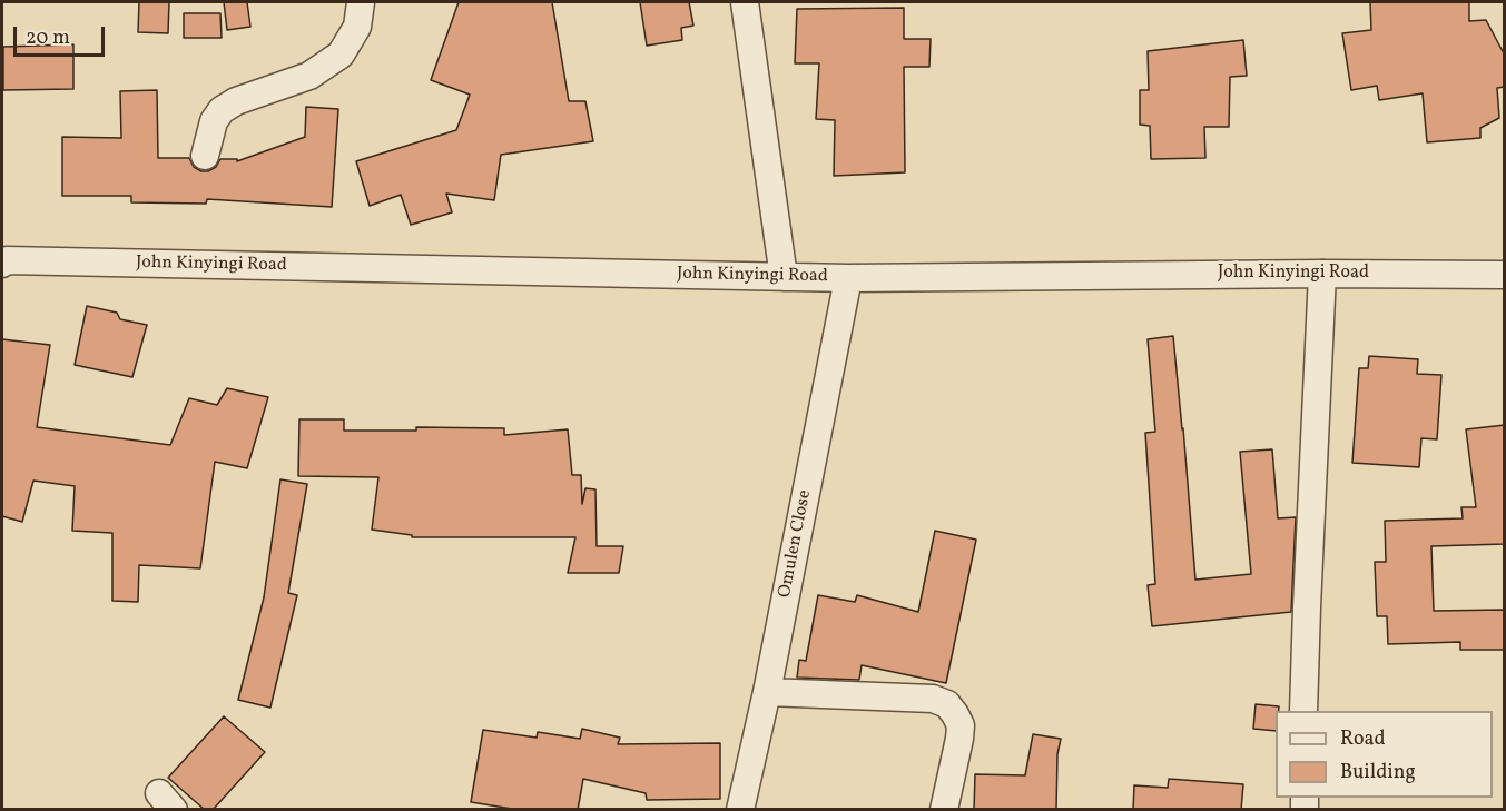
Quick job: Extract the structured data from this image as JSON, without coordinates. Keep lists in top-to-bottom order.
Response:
{
  "streets": {
    "street": ["John Kinyingi Road", "Omulen Close"]
  },
  "crossings": [
    ["John Kinyingi Road", "Omulen Close"]
  ],
  "legend": ["Road", "Building"],
  "scale_bar": "20 m"
}
